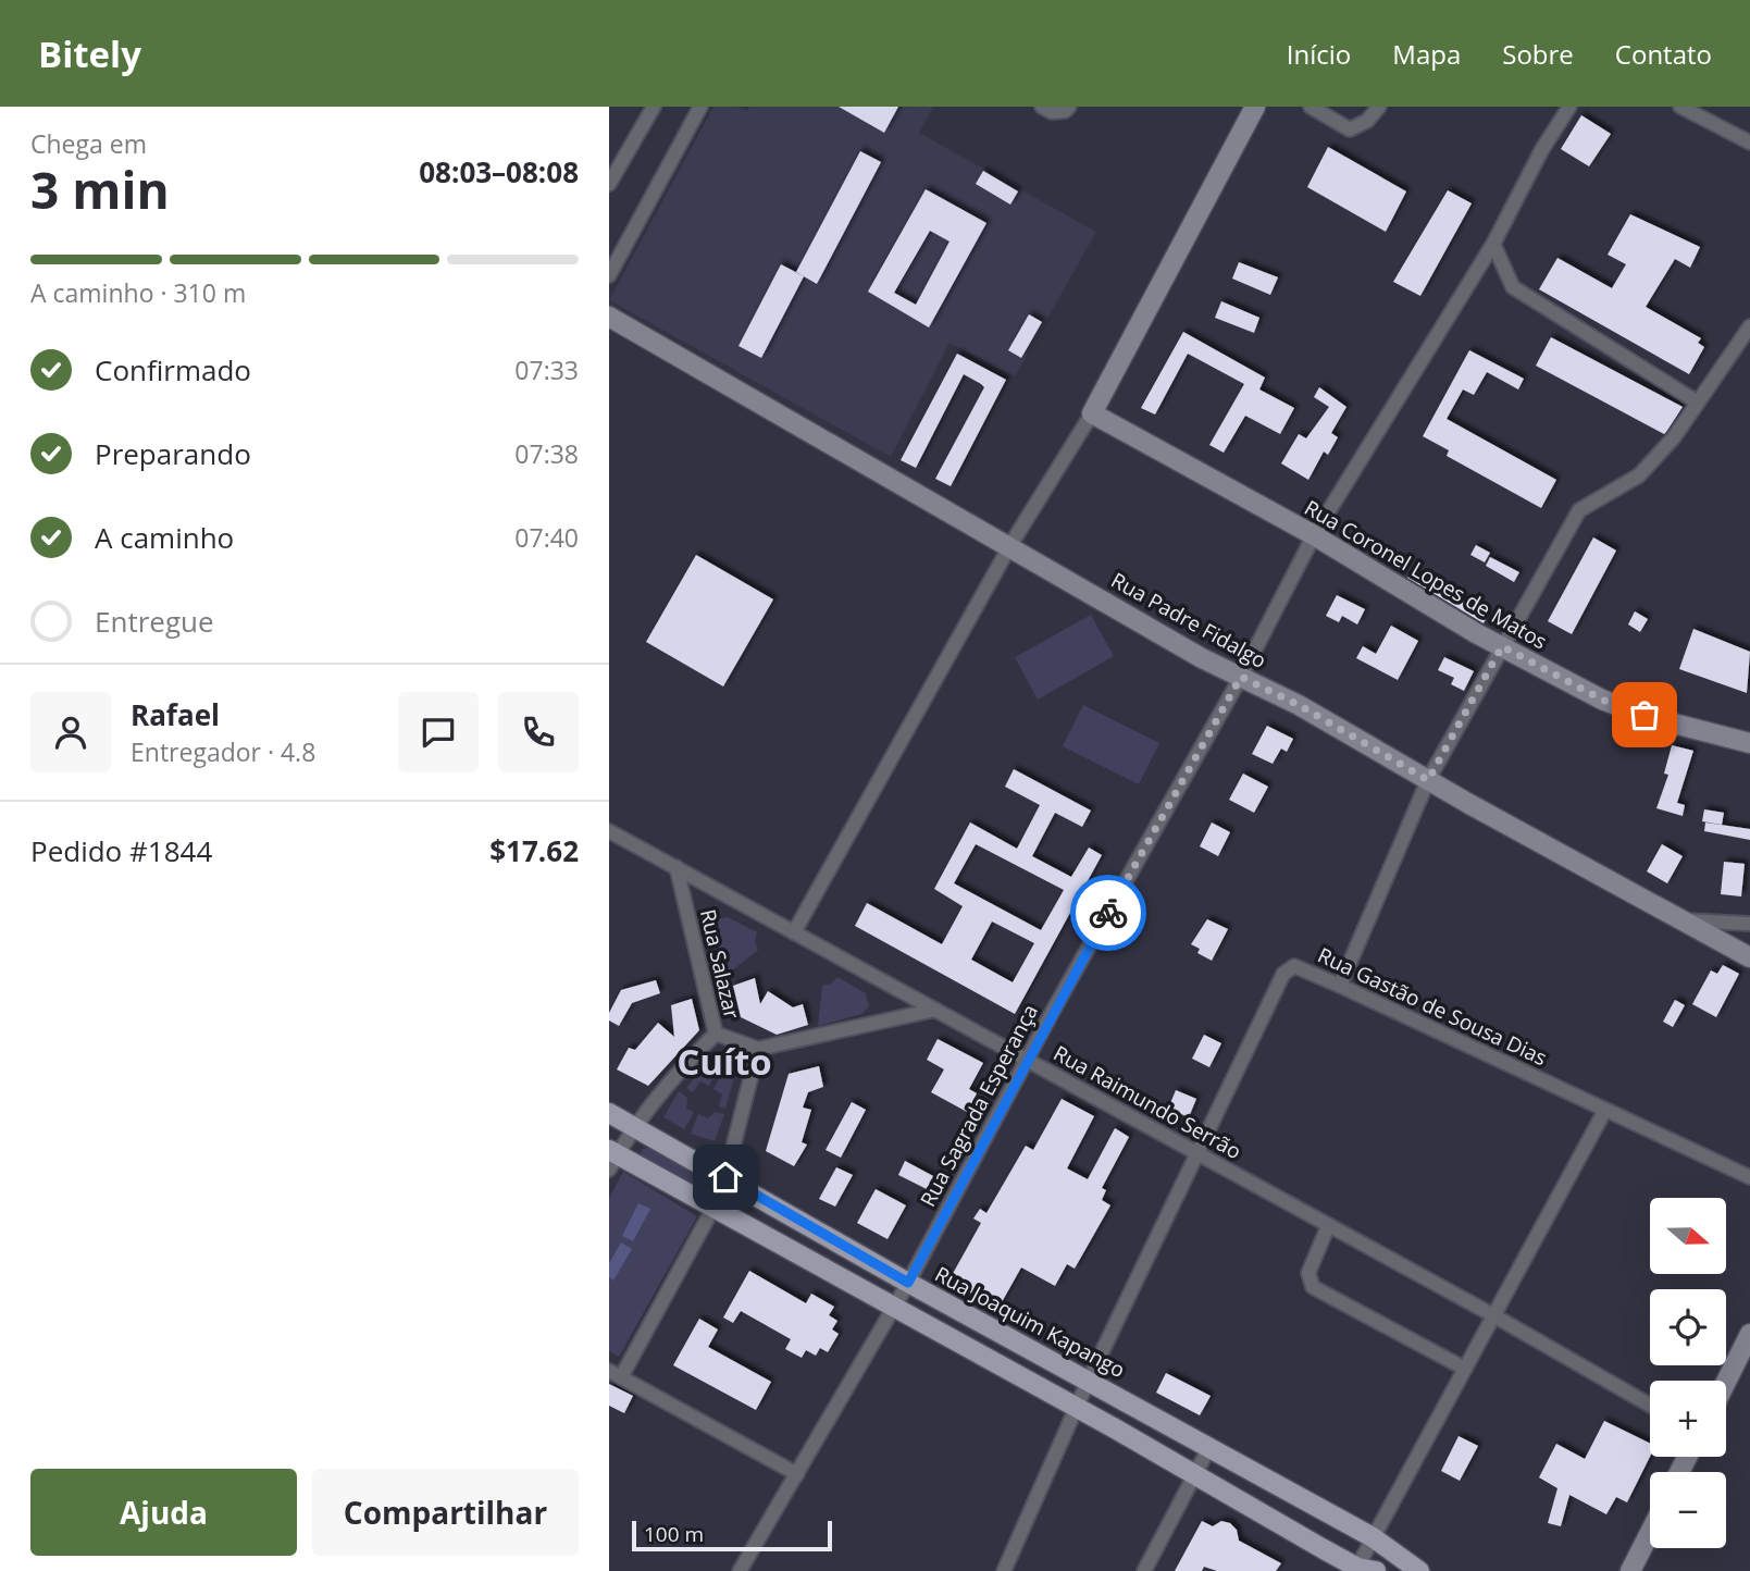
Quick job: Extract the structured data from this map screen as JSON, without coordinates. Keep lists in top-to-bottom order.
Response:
{
  "streets": {
    "main road": ["Rua Joaquim Kapango"],
    "street": [
      "Rua Coronel Lopes de Matos",
      "Rua Padre Fidalgo",
      "Rua Salazar",
      "Rua Gastão de Sousa Dias",
      "Rua Raimundo Serrão",
      "Rua Sagrada Esperança"
    ]
  },
  "crossings": [
    ["Rua Coronel Lopes de Matos", "Rua Sagrada Esperança"],
    ["Rua Padre Fidalgo", "Rua Sagrada Esperança"],
    ["Rua Salazar", "Rua Raimundo Serrão"],
    ["Rua Salazar", "Rua Joaquim Kapango"],
    ["Rua Gastão de Sousa Dias", "Rua Raimundo Serrão"],
    ["Rua Gastão de Sousa Dias", "Rua Joaquim Kapango"],
    ["Rua Raimundo Serrão", "Rua Sagrada Esperança"],
    ["Rua Sagrada Esperança", "Rua Joaquim Kapango"]
  ],
  "districts": ["Cuíto"],
  "scale_bar": "100 m",
  "north": "right",
  "page": {
    "header": "Bitely",
    "nav": [
      "Início",
      "Mapa",
      "Sobre",
      "Contato"
    ],
    "heading": ["3 min", "Chega em", "08:03–08:08"],
    "panel": [
      "Rafael",
      "Entregador · 4.8",
      "Pedido #1844",
      "$17.62"
    ],
    "bar": "A caminho · 310 m",
    "list": [
      ["Confirmado", "07:33"],
      ["Preparando", "07:38"],
      ["A caminho", "07:40"],
      "Entregue"
    ],
    "map_buttons": ["+", "−"],
    "buttons": ["Ajuda", "Compartilhar"],
    "scale": "100 m"
  }
}
